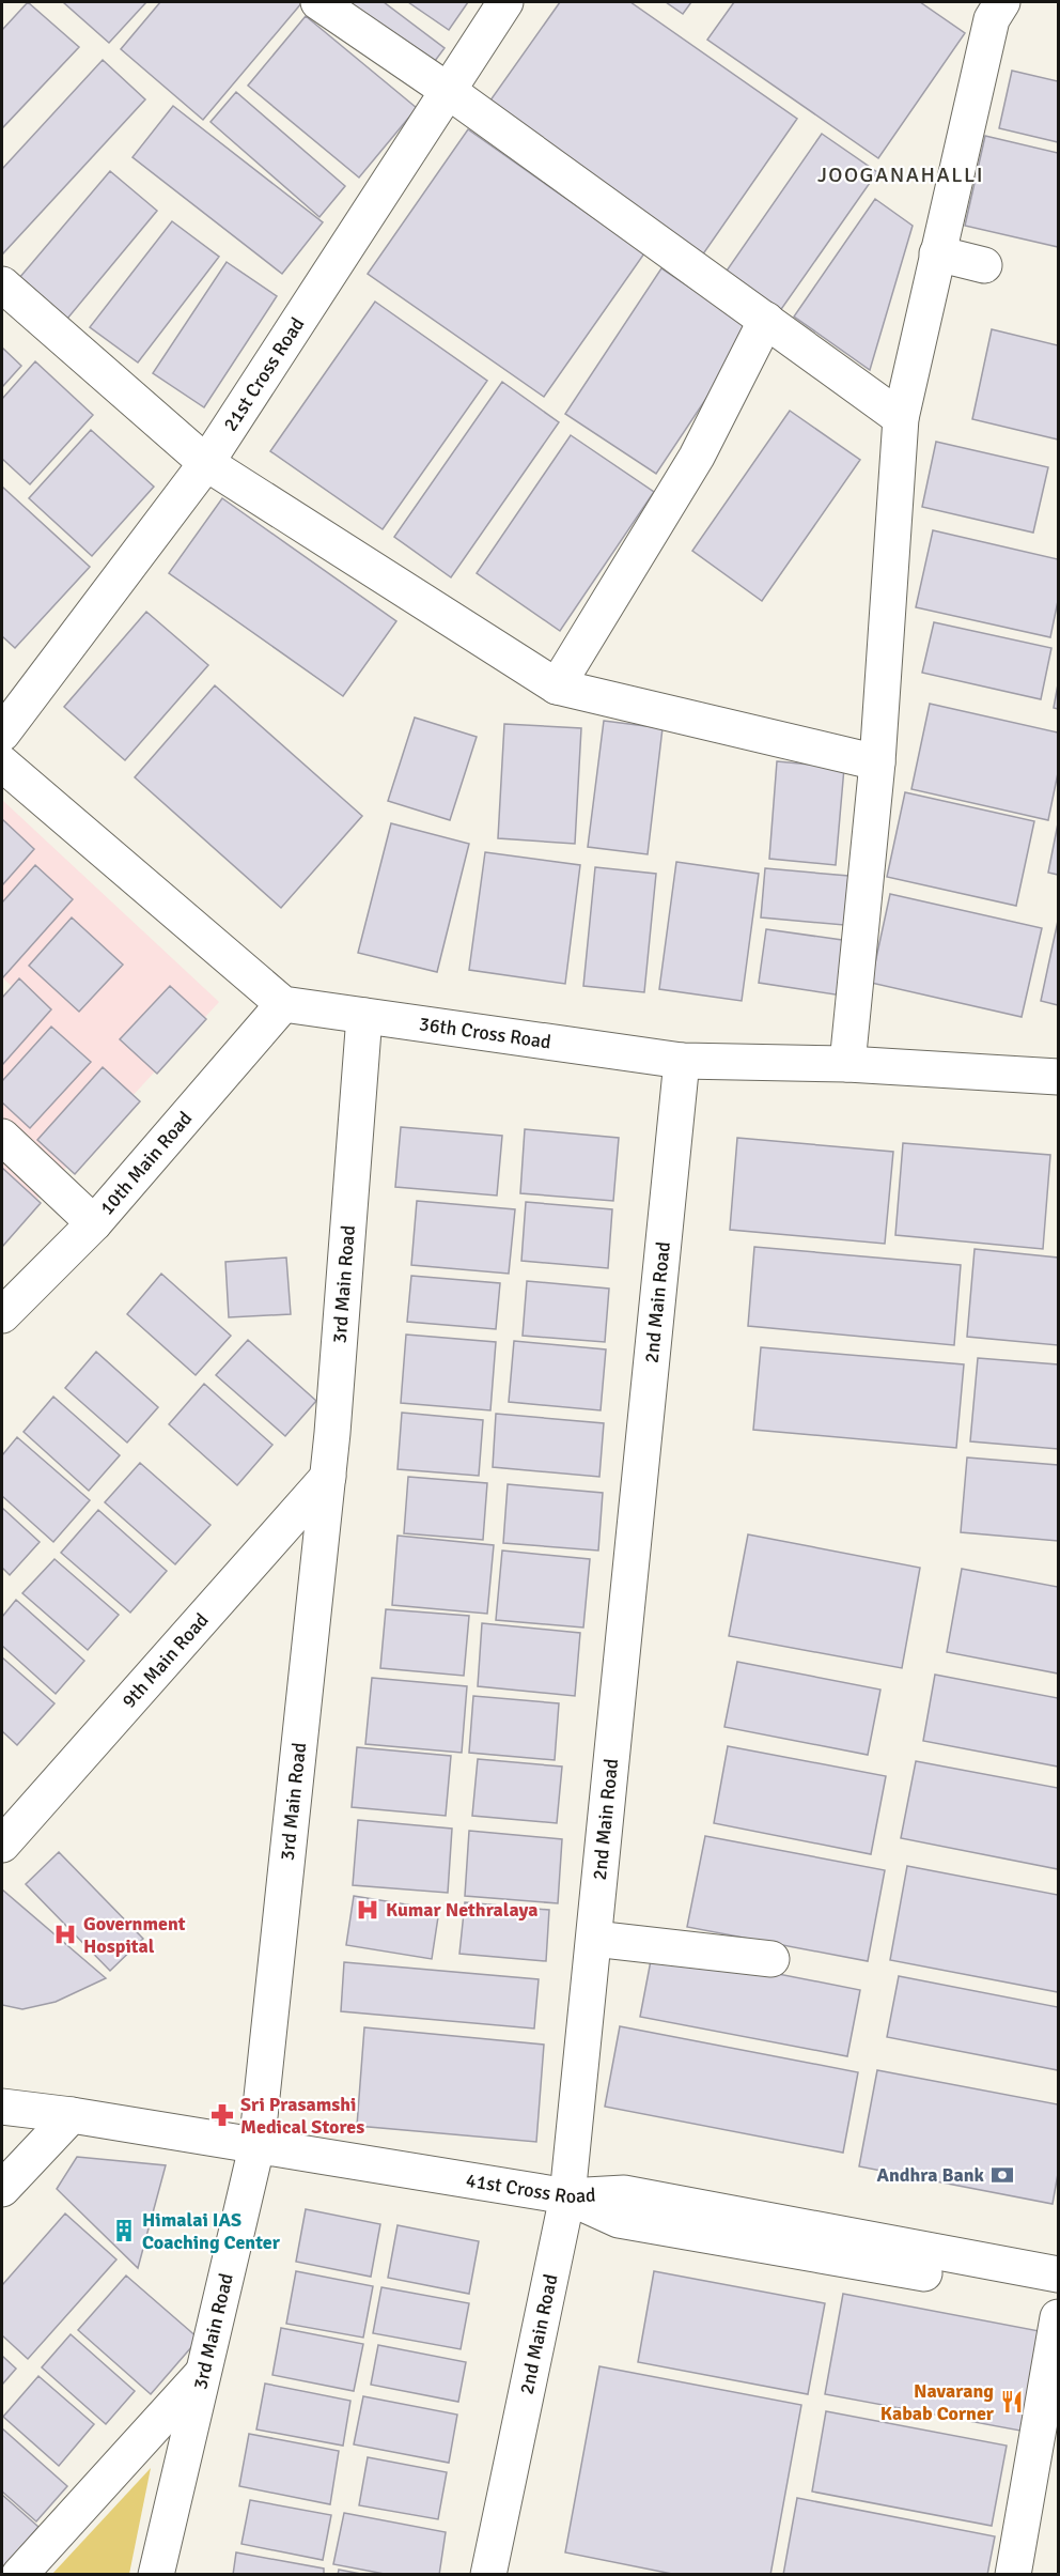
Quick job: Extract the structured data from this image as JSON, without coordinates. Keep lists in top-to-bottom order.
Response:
{
  "streets": {
    "street": [
      "21st Cross Road",
      "36th Cross Road",
      "10th Main Road",
      "3rd Main Road",
      "2nd Main Road",
      "9th Main Road",
      "41st Cross Road"
    ]
  },
  "crossings": [
    ["36th Cross Road", "10th Main Road"],
    ["36th Cross Road", "3rd Main Road"],
    ["36th Cross Road", "2nd Main Road"],
    ["3rd Main Road", "9th Main Road"],
    ["3rd Main Road", "41st Cross Road"],
    ["2nd Main Road", "41st Cross Road"]
  ],
  "districts": ["JOOGANAHALLI"],
  "places": {
    "hospital": ["Kumar Nethralaya", "Government Hospital"],
    "pharmacy": ["Sri Prasamshi Medical Stores"],
    "bank": ["Andhra Bank"],
    "building": ["Himalai IAS Coaching Center"],
    "restaurant": ["Navarang Kabab Corner"]
  }
}
